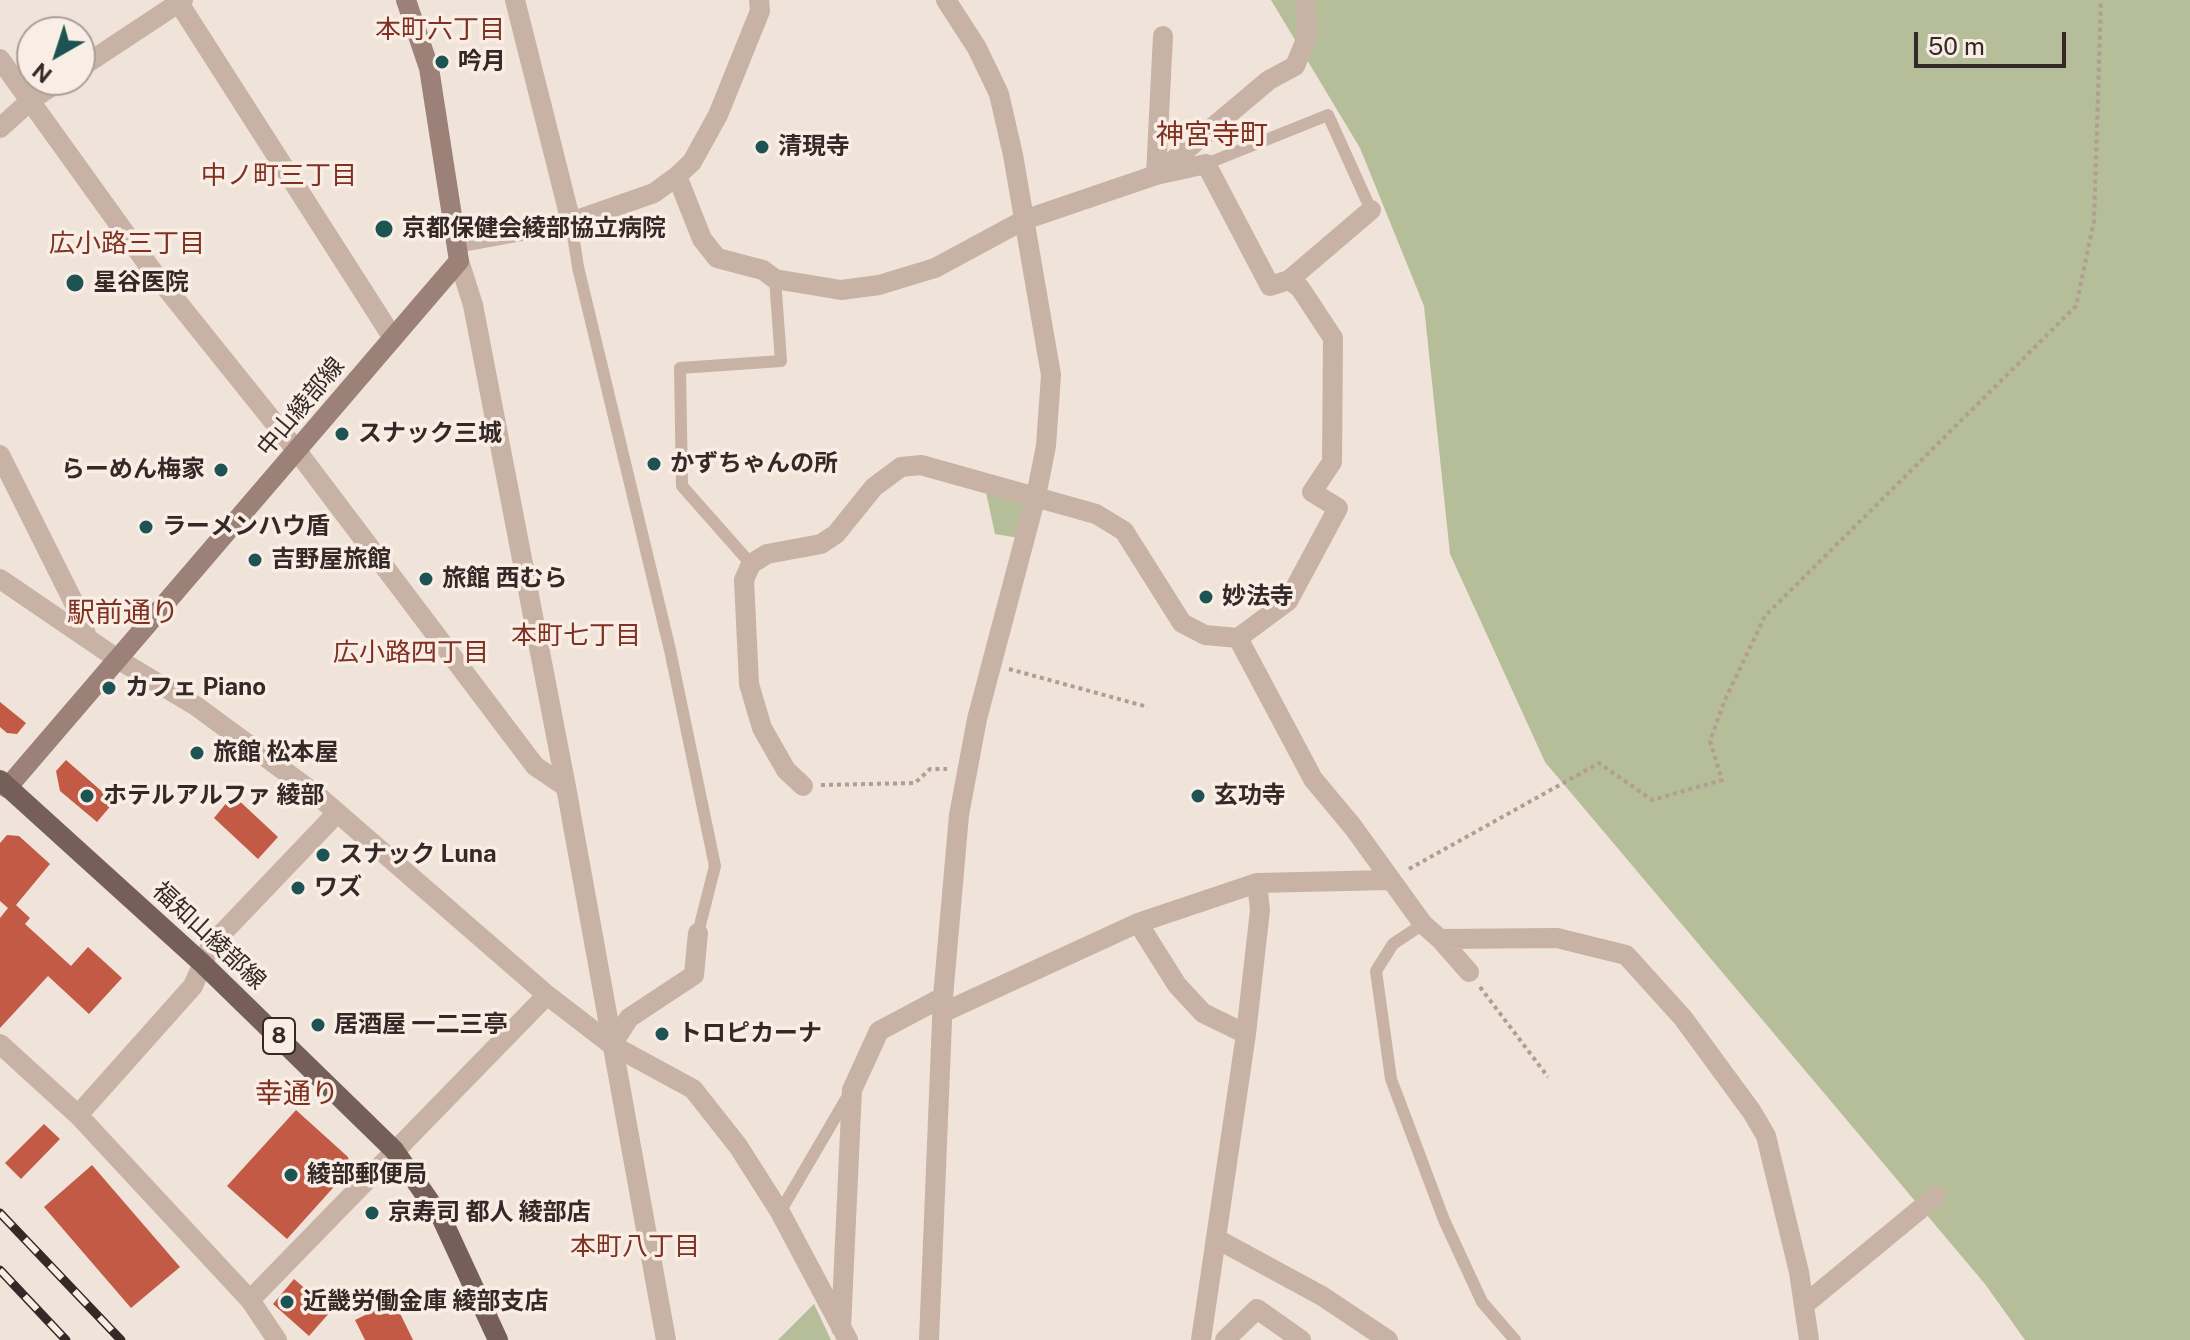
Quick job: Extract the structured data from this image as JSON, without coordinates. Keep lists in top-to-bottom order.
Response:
{
  "streets": {
    "main road": ["中山綾部線", "福知山綾部線", "8"]
  },
  "crossings": [
    ["中山綾部線", "福知山綾部線"]
  ],
  "districts": [
    "本町六丁目",
    "神宮寺町",
    "中ノ町三丁目",
    "広小路三丁目",
    "駅前通り",
    "本町七丁目",
    "広小路四丁目",
    "幸通り",
    "本町八丁目"
  ],
  "places": [
    "吟月",
    "清現寺",
    "京都保健会綾部協立病院",
    "星谷医院",
    "スナック三城",
    "かずちゃんの所",
    "らーめん梅家",
    "ラーメンハウ盾",
    "吉野屋旅館",
    "旅館 西むら",
    "妙法寺",
    "カフェ Piano",
    "旅館 松本屋",
    "ホテルアルファ 綾部",
    "玄功寺",
    "スナック Luna",
    "ワズ",
    "居酒屋 一二三亭",
    "トロピカーナ",
    "綾部郵便局",
    "京寿司 都人 綾部店",
    "近畿労働金庫 綾部支店"
  ],
  "scale_bar": "50 m",
  "north": "bottom left"
}
